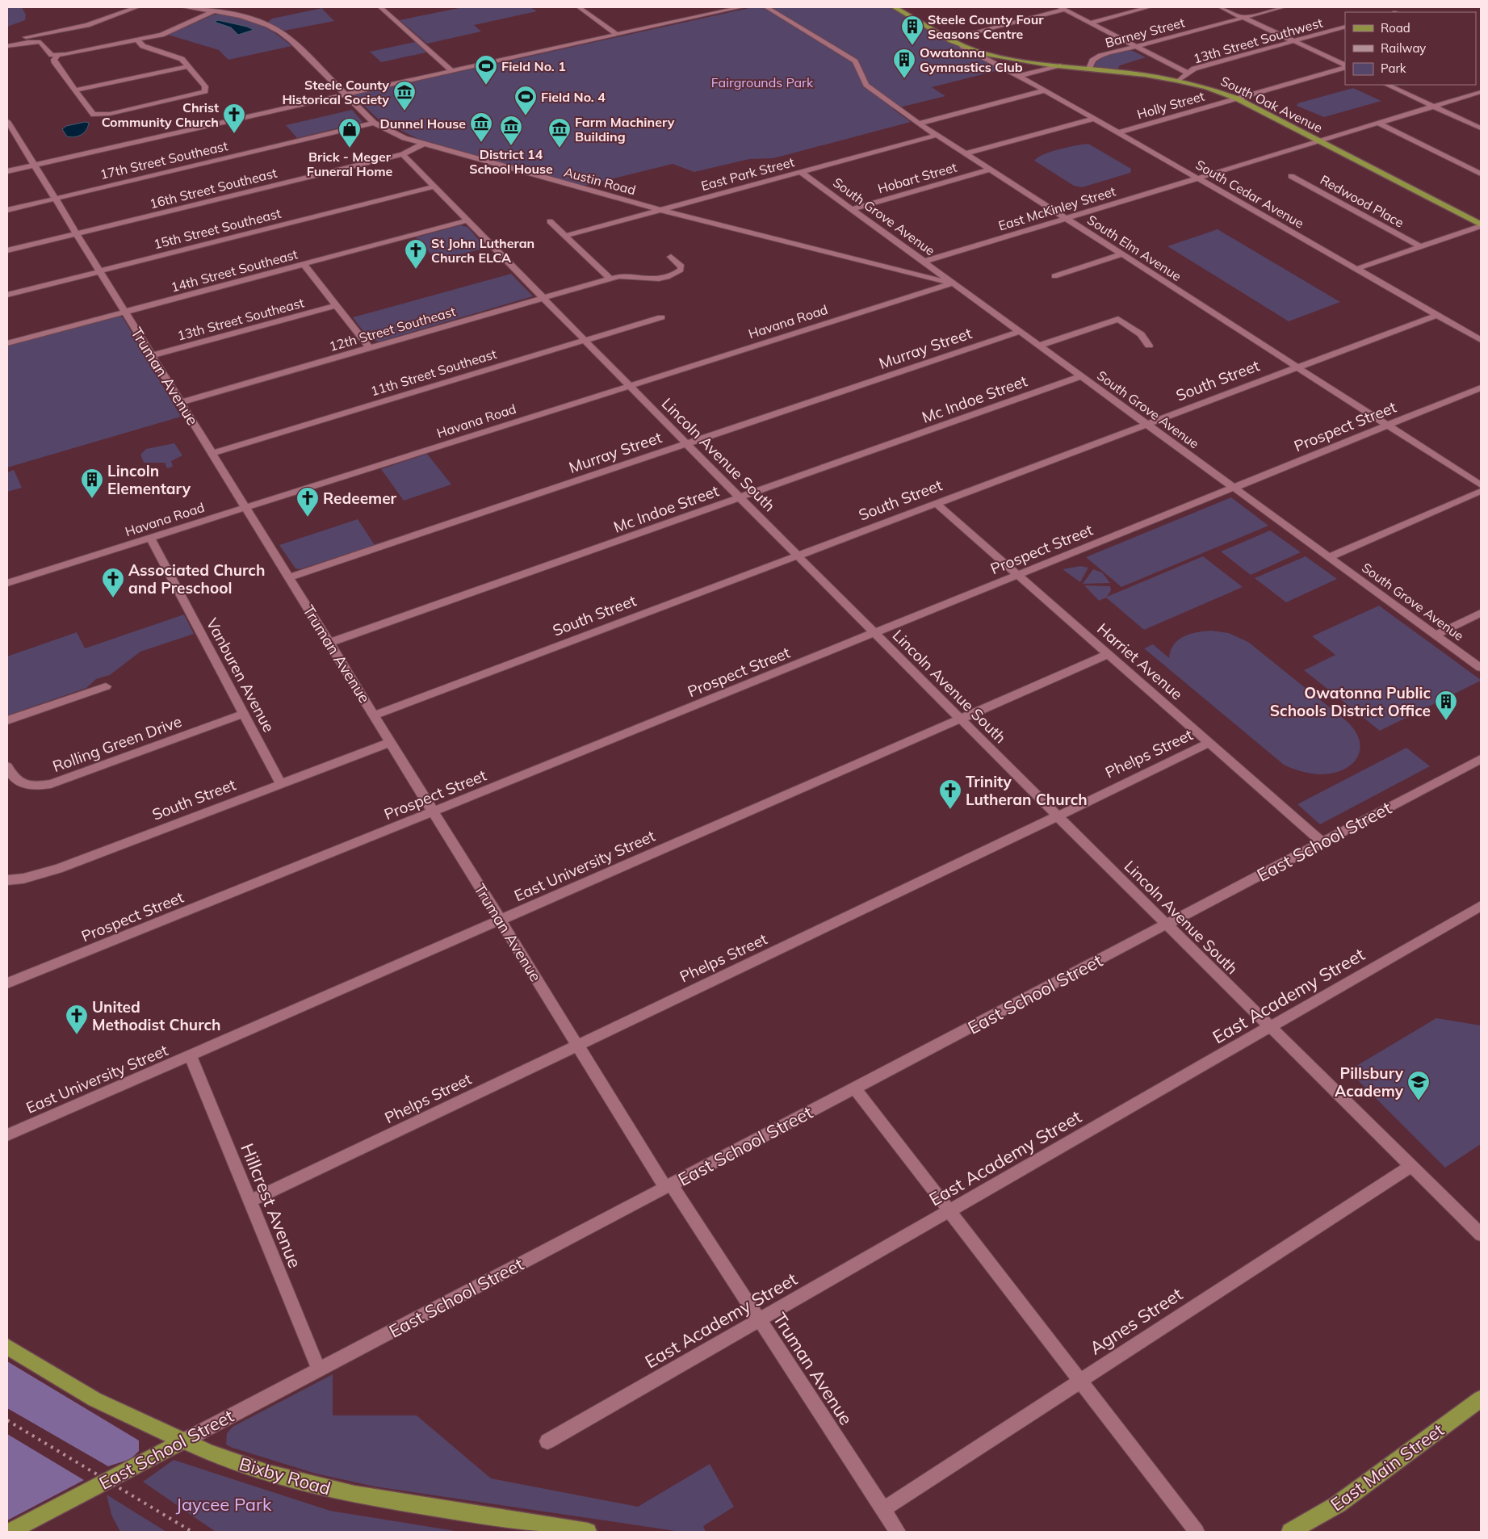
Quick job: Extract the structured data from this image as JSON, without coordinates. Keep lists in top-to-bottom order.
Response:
{
  "streets": {
    "main road": [
      "South Oak Avenue",
      "South Cedar Avenue",
      "East School Street",
      "East Main Street",
      "Bixby Road"
    ],
    "street": [
      "Barney Street",
      "13th Street Southwest",
      "Holly Street",
      "17th Street Southeast",
      "East Park Street",
      "Hobart Street",
      "Austin Road",
      "16th Street Southeast",
      "Redwood Place",
      "East McKinley Street",
      "South Grove Avenue",
      "15th Street Southeast",
      "South Elm Avenue",
      "14th Street Southeast",
      "13th Street Southeast",
      "Havana Road",
      "12th Street Southeast",
      "Murray Street",
      "11th Street Southeast",
      "Truman Avenue",
      "South Street",
      "Mc Indoe Street",
      "Prospect Street",
      "Lincoln Avenue South",
      "Harriet Avenue",
      "Vanburen Avenue",
      "Rolling Green Drive",
      "Phelps Street",
      "East University Street",
      "East Academy Street",
      "Hillcrest Avenue",
      "Agnes Street"
    ]
  },
  "crossings": [
    ["Barney Street", "South Oak Avenue"],
    ["13th Street Southwest", "South Oak Avenue"],
    ["South Oak Avenue", "Holly Street"],
    ["South Oak Avenue", "South Cedar Avenue"],
    ["South Oak Avenue", "East McKinley Street"],
    ["Holly Street", "South Cedar Avenue"],
    ["17th Street Southeast", "Austin Road"],
    ["17th Street Southeast", "Truman Avenue"],
    ["East Park Street", "Austin Road"],
    ["East Park Street", "South Grove Avenue"],
    ["East Park Street", "South Elm Avenue"],
    ["Hobart Street", "South Cedar Avenue"],
    ["Hobart Street", "South Grove Avenue"],
    ["Hobart Street", "South Elm Avenue"],
    ["Austin Road", "16th Street Southeast"],
    ["Austin Road", "South Grove Avenue"],
    ["Austin Road", "Havana Road"],
    ["16th Street Southeast", "Truman Avenue"],
    ["16th Street Southeast", "Lincoln Avenue South"],
    ["South Cedar Avenue", "East McKinley Street"],
    ["South Cedar Avenue", "South Street"],
    ["East McKinley Street", "South Grove Avenue"],
    ["East McKinley Street", "South Elm Avenue"],
    ["South Grove Avenue", "Havana Road"],
    ["South Grove Avenue", "Murray Street"],
    ["South Grove Avenue", "South Street"],
    ["South Grove Avenue", "Mc Indoe Street"],
    ["South Grove Avenue", "Prospect Street"],
    ["15th Street Southeast", "Truman Avenue"],
    ["15th Street Southeast", "Lincoln Avenue South"],
    ["South Elm Avenue", "South Street"],
    ["South Elm Avenue", "Prospect Street"],
    ["14th Street Southeast", "Truman Avenue"],
    ["14th Street Southeast", "Lincoln Avenue South"],
    ["13th Street Southeast", "Truman Avenue"],
    ["Havana Road", "Truman Avenue"],
    ["Havana Road", "Lincoln Avenue South"],
    ["Havana Road", "Vanburen Avenue"],
    ["12th Street Southeast", "Truman Avenue"],
    ["12th Street Southeast", "Lincoln Avenue South"],
    ["Murray Street", "Truman Avenue"],
    ["Murray Street", "Lincoln Avenue South"],
    ["11th Street Southeast", "Truman Avenue"],
    ["11th Street Southeast", "Lincoln Avenue South"],
    ["Truman Avenue", "South Street"],
    ["Truman Avenue", "Mc Indoe Street"],
    ["Truman Avenue", "Prospect Street"],
    ["Truman Avenue", "Phelps Street"],
    ["Truman Avenue", "East School Street"],
    ["Truman Avenue", "East University Street"],
    ["Truman Avenue", "East Academy Street"],
    ["Truman Avenue", "Agnes Street"],
    ["South Street", "Lincoln Avenue South"],
    ["South Street", "Harriet Avenue"],
    ["South Street", "Vanburen Avenue"],
    ["Mc Indoe Street", "Lincoln Avenue South"],
    ["Prospect Street", "Lincoln Avenue South"],
    ["Prospect Street", "Harriet Avenue"],
    ["Lincoln Avenue South", "Phelps Street"],
    ["Lincoln Avenue South", "East School Street"],
    ["Lincoln Avenue South", "East University Street"],
    ["Lincoln Avenue South", "East Academy Street"],
    ["Lincoln Avenue South", "Agnes Street"],
    ["Harriet Avenue", "Phelps Street"],
    ["Harriet Avenue", "East School Street"],
    ["Harriet Avenue", "East University Street"],
    ["Vanburen Avenue", "Rolling Green Drive"],
    ["Phelps Street", "Hillcrest Avenue"],
    ["East School Street", "Hillcrest Avenue"],
    ["East School Street", "Bixby Road"],
    ["East University Street", "Hillcrest Avenue"]
  ],
  "parks": ["Fairgrounds Park", "Jaycee Park"],
  "places": {
    "building": [
      "Steele County Four Seasons Centre",
      "Owatonna Gymnastics Club",
      "Lincoln Elementary",
      "Owatonna Public Schools District Office"
    ],
    "sports": ["Field No. 1", "Field No. 4"],
    "museum": [
      "Steele County Historical Society",
      "Dunnel House",
      "District 14 School House",
      "Farm Machinery Building"
    ],
    "church": [
      "Christ Community Church",
      "St John Lutheran Church ELCA",
      "Redeemer",
      "Associated Church and Preschool",
      "Trinity Lutheran Church",
      "United Methodist Church"
    ],
    "shop": ["Brick - Meger Funeral Home"],
    "school or university": ["Pillsbury Academy"]
  },
  "legend": ["Road", "Railway", "Park"]
}
